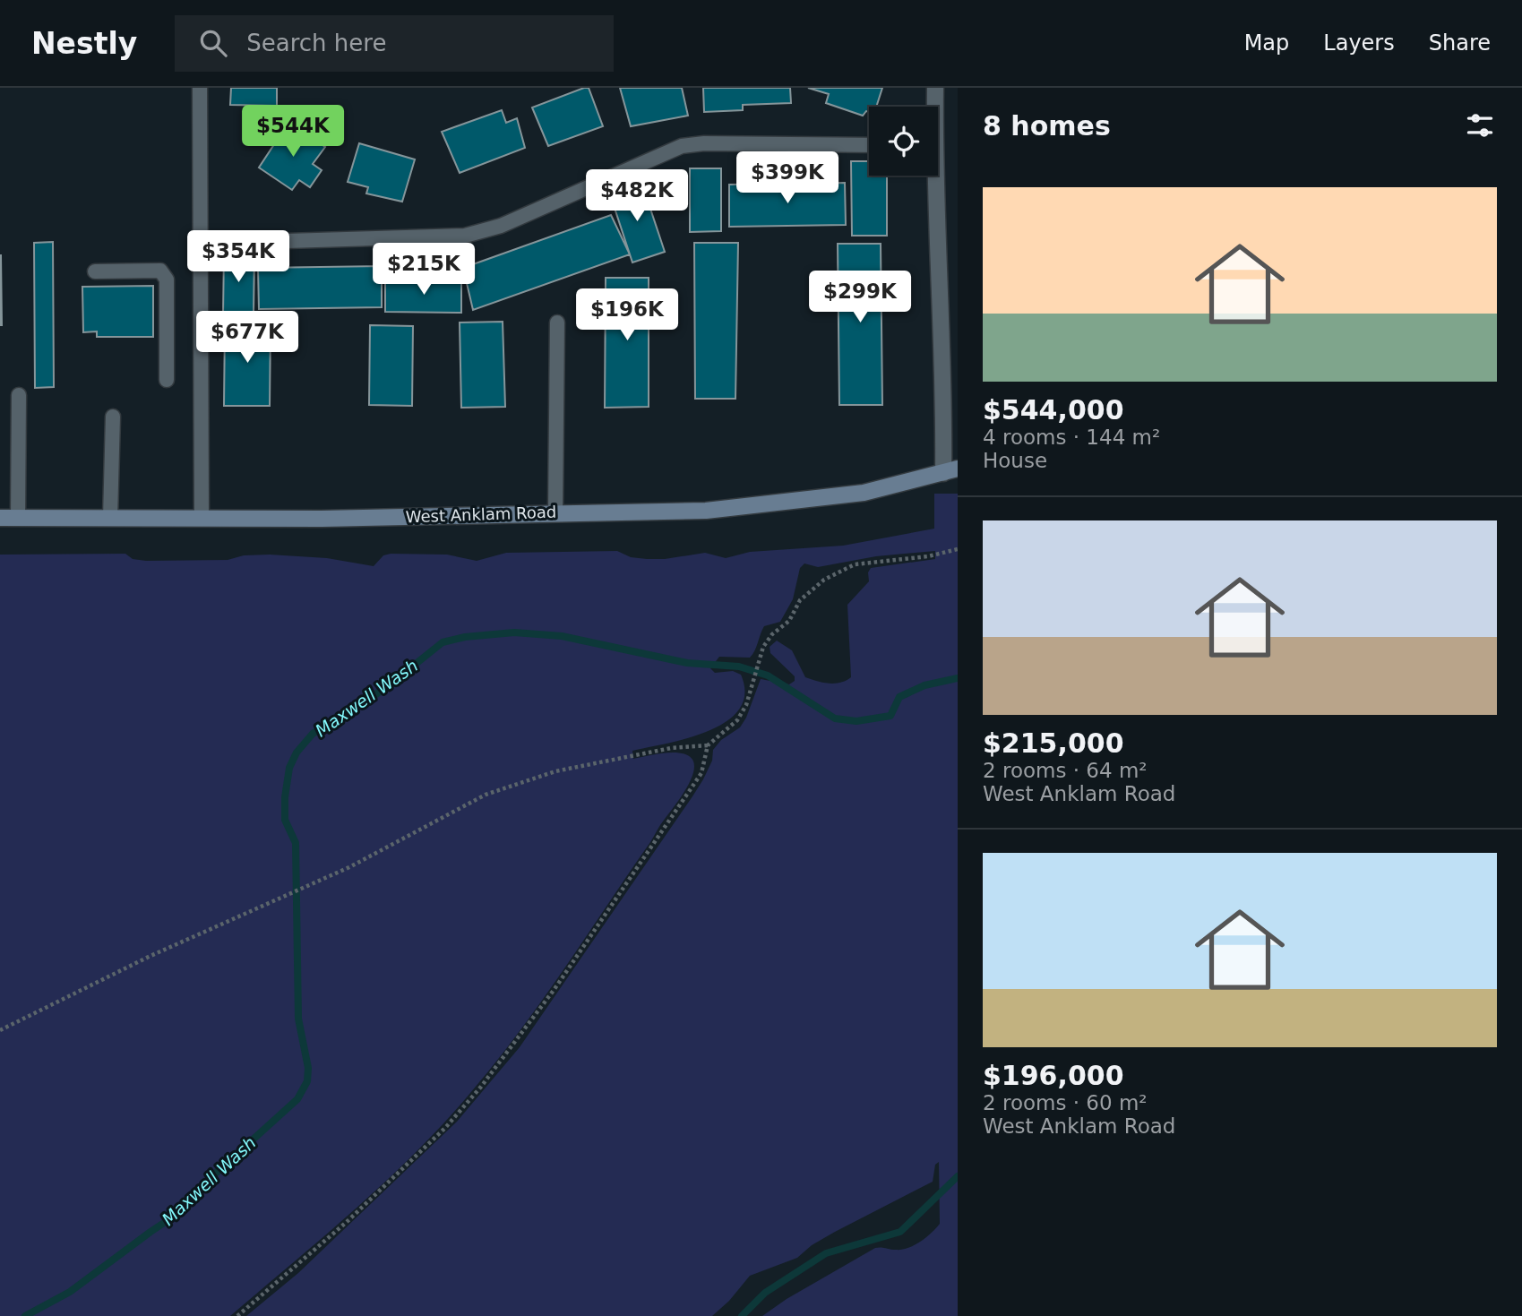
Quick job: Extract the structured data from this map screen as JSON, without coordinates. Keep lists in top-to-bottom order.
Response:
{
  "streets": {
    "main road": ["West Anklam Road"]
  },
  "water": ["Maxwell Wash"],
  "page": {
    "header": "Nestly",
    "search": "Search here",
    "nav": ["Map", "Layers", "Share"],
    "heading": "8 homes",
    "price": [
      "$544K",
      "$399K",
      "$482K",
      "$354K",
      "$215K",
      "$299K",
      "$196K",
      "$677K"
    ],
    "list": [
      {
        "name": "$544,000",
        "note": "4 rooms · 144 m² · House"
      },
      {
        "name": "$215,000",
        "note": "2 rooms · 64 m² · West Anklam Road"
      },
      {
        "name": "$196,000",
        "note": "2 rooms · 60 m² · West Anklam Road"
      }
    ]
  }
}
